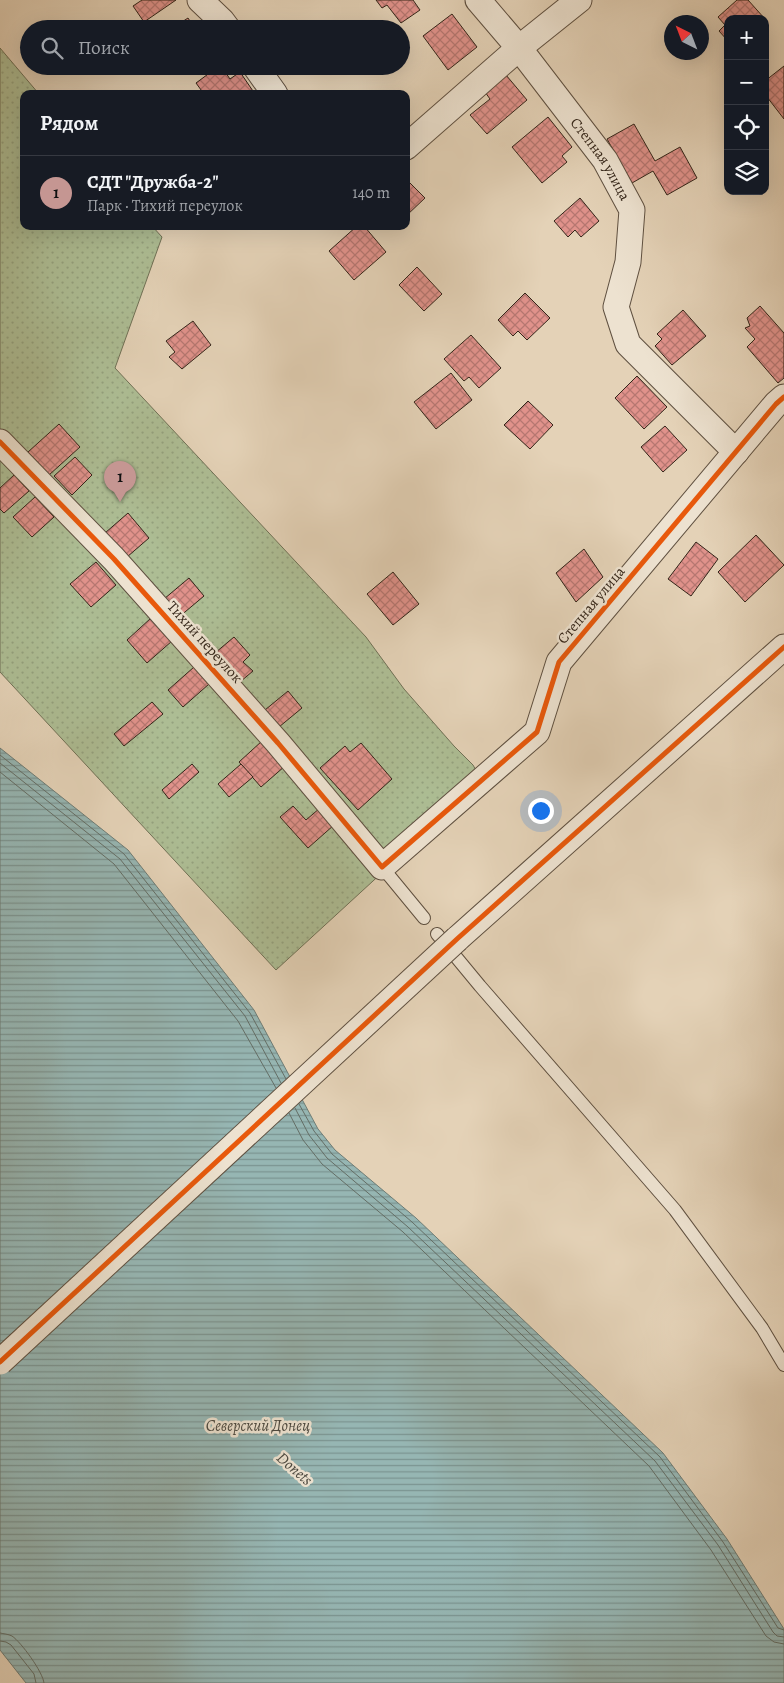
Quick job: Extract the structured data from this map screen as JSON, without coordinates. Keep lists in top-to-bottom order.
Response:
{
  "streets": {
    "street": ["Степная улица", "Тихий переулок"]
  },
  "crossings": [
    ["Степная улица", "Тихий переулок"]
  ],
  "water": ["Северский Донец", "Donets"],
  "north": "top left",
  "page": {
    "map_buttons": ["+", "−"],
    "search": "Поиск",
    "heading": "Рядом",
    "list": [
      {
        "mark": "1",
        "name": "СДТ \"Дружба-2\"",
        "note": "Парк · Тихий переулок",
        "value": "140 m"
      }
    ],
    "pins": "1"
  }
}
